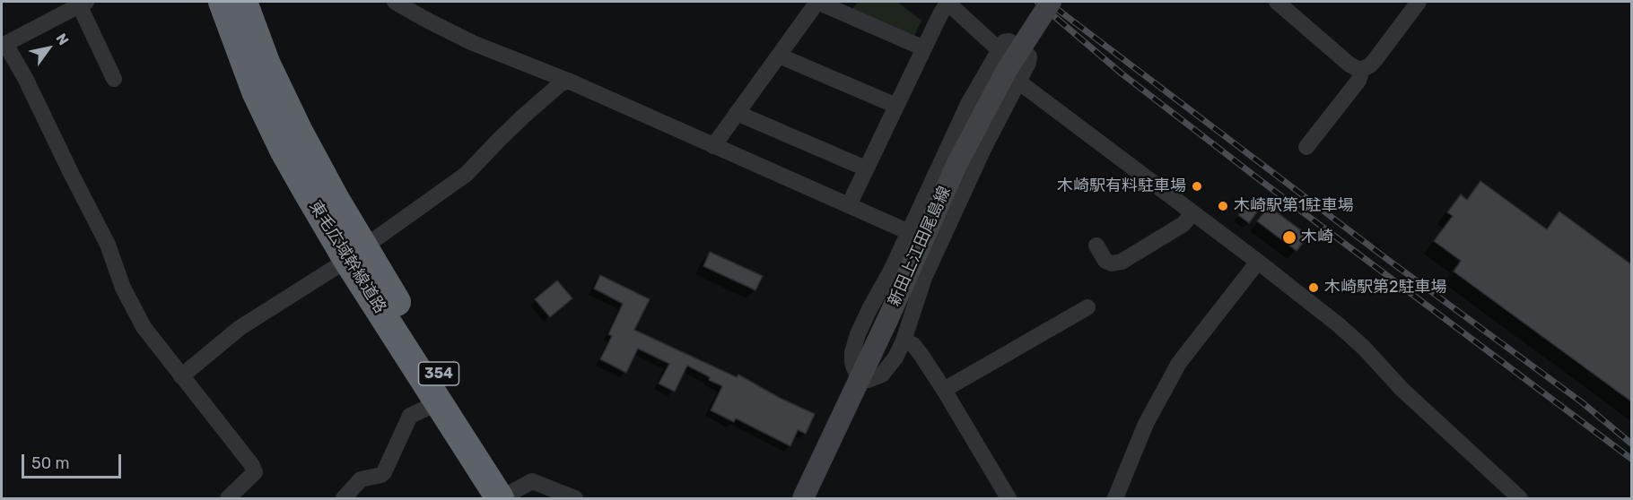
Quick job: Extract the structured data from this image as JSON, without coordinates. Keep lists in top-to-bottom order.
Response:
{
  "streets": {
    "highway": ["東毛広域幹線道路", "354"],
    "main road": ["新田上江田尾島線"]
  },
  "places": [
    "木崎駅有料駐車場",
    "木崎駅第1駐車場",
    "木崎",
    "木崎駅第2駐車場"
  ],
  "scale_bar": "50 m",
  "north": "top right"
}
